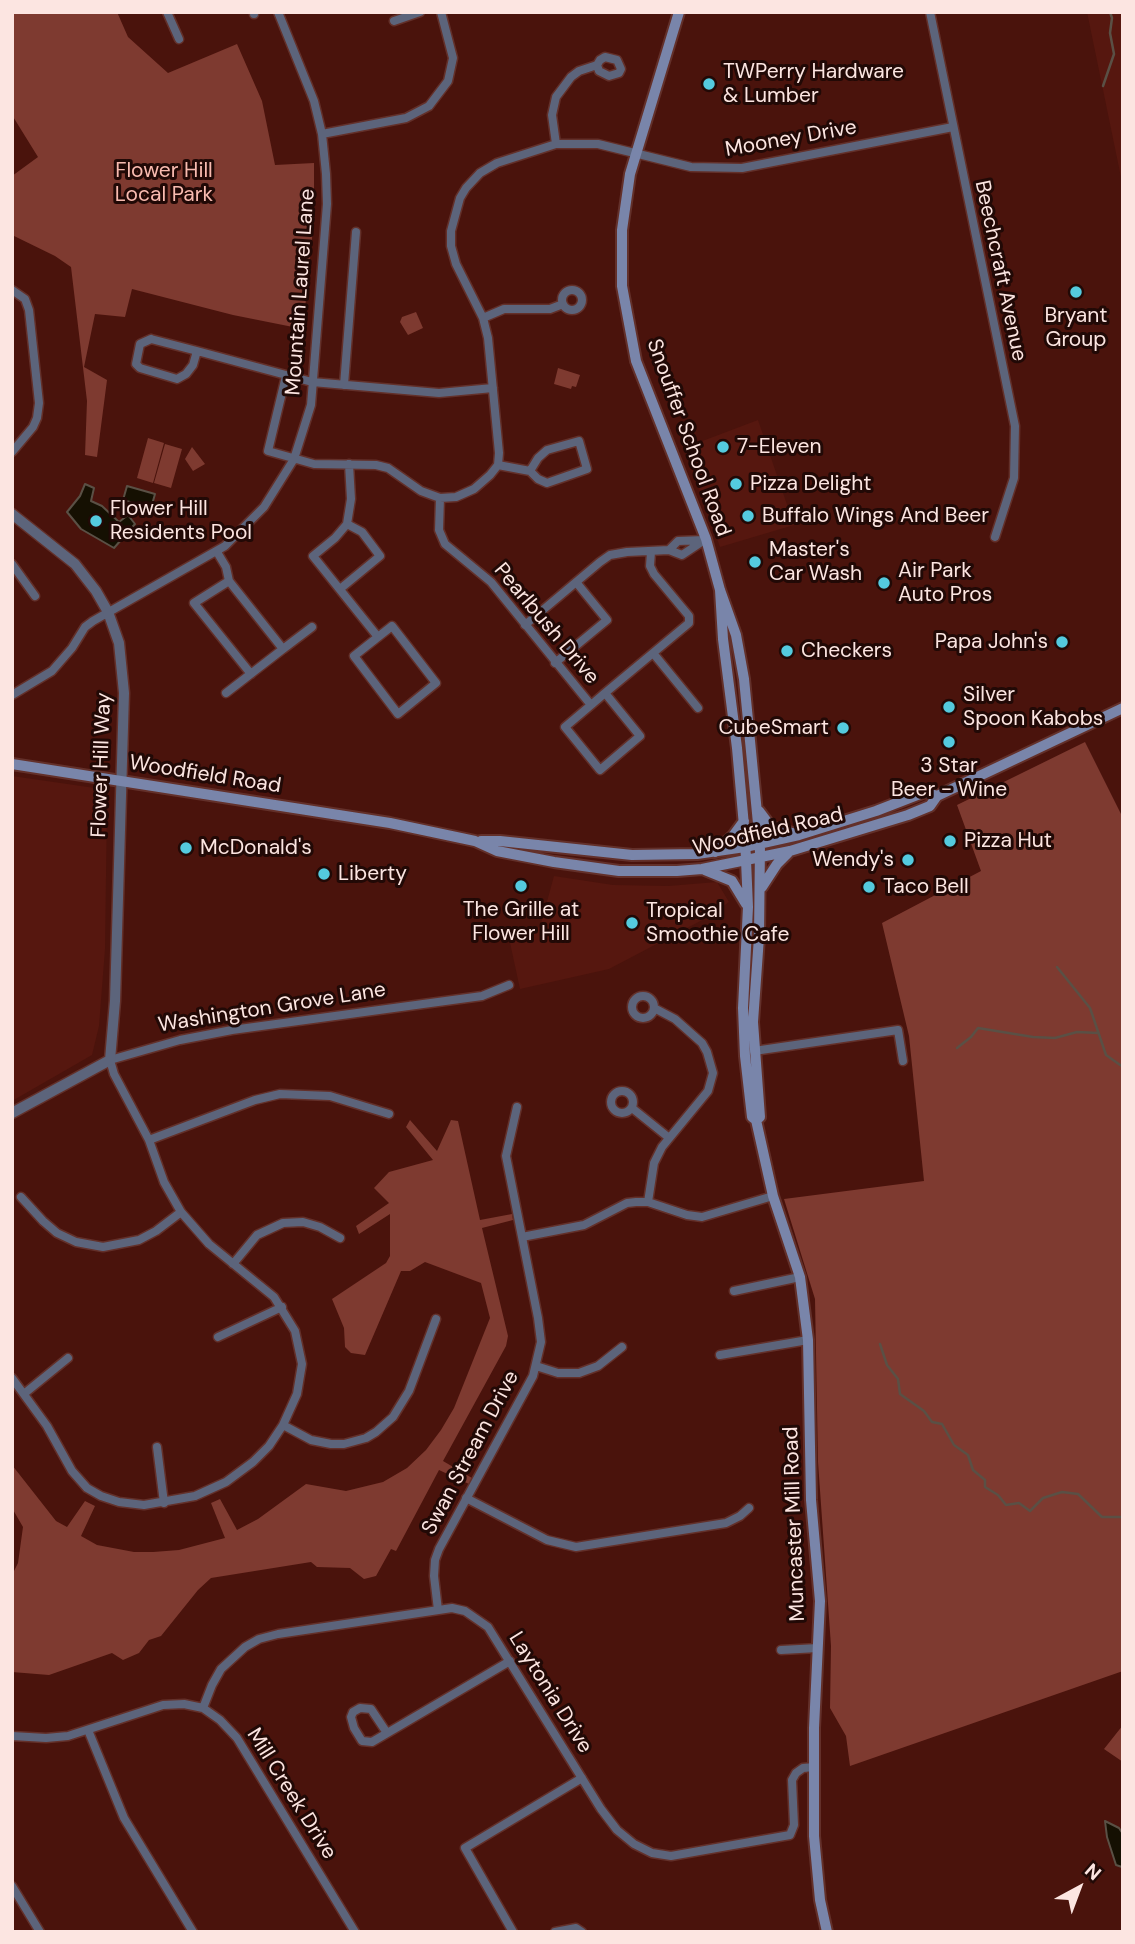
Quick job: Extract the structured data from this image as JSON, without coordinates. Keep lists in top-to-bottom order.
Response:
{
  "streets": {
    "main road": ["Snouffer School Road", "Woodfield Road", "Muncaster Mill Road"],
    "street": [
      "Mooney Drive",
      "Beechcraft Avenue",
      "Mountain Laurel Lane",
      "Pearlbush Drive",
      "Flower Hill Way",
      "Washington Grove Lane",
      "Swan Stream Drive",
      "Laytonia Drive",
      "Mill Creek Drive"
    ]
  },
  "crossings": [
    ["Mooney Drive", "Beechcraft Avenue"],
    ["Mooney Drive", "Snouffer School Road"],
    ["Mountain Laurel Lane", "Flower Hill Way"],
    ["Snouffer School Road", "Woodfield Road"],
    ["Snouffer School Road", "Muncaster Mill Road"],
    ["Flower Hill Way", "Woodfield Road"],
    ["Flower Hill Way", "Washington Grove Lane"],
    ["Woodfield Road", "Muncaster Mill Road"],
    ["Swan Stream Drive", "Laytonia Drive"],
    ["Muncaster Mill Road", "Laytonia Drive"],
    ["Laytonia Drive", "Mill Creek Drive"]
  ],
  "parks": ["Flower Hill Local Park"],
  "places": [
    "TWPerry Hardware & Lumber",
    "Bryant Group",
    "7-Eleven",
    "Pizza Delight",
    "Buffalo Wings And Beer",
    "Flower Hill Residents Pool",
    "Master's Car Wash",
    "Air Park Auto Pros",
    "Papa John's",
    "Checkers",
    "Silver Spoon Kabobs",
    "CubeSmart",
    "3 Star Beer - Wine",
    "Pizza Hut",
    "McDonald's",
    "Wendy's",
    "Liberty",
    "The Grille at Flower Hill",
    "Taco Bell",
    "Tropical Smoothie Cafe"
  ],
  "north": "top right"
}
